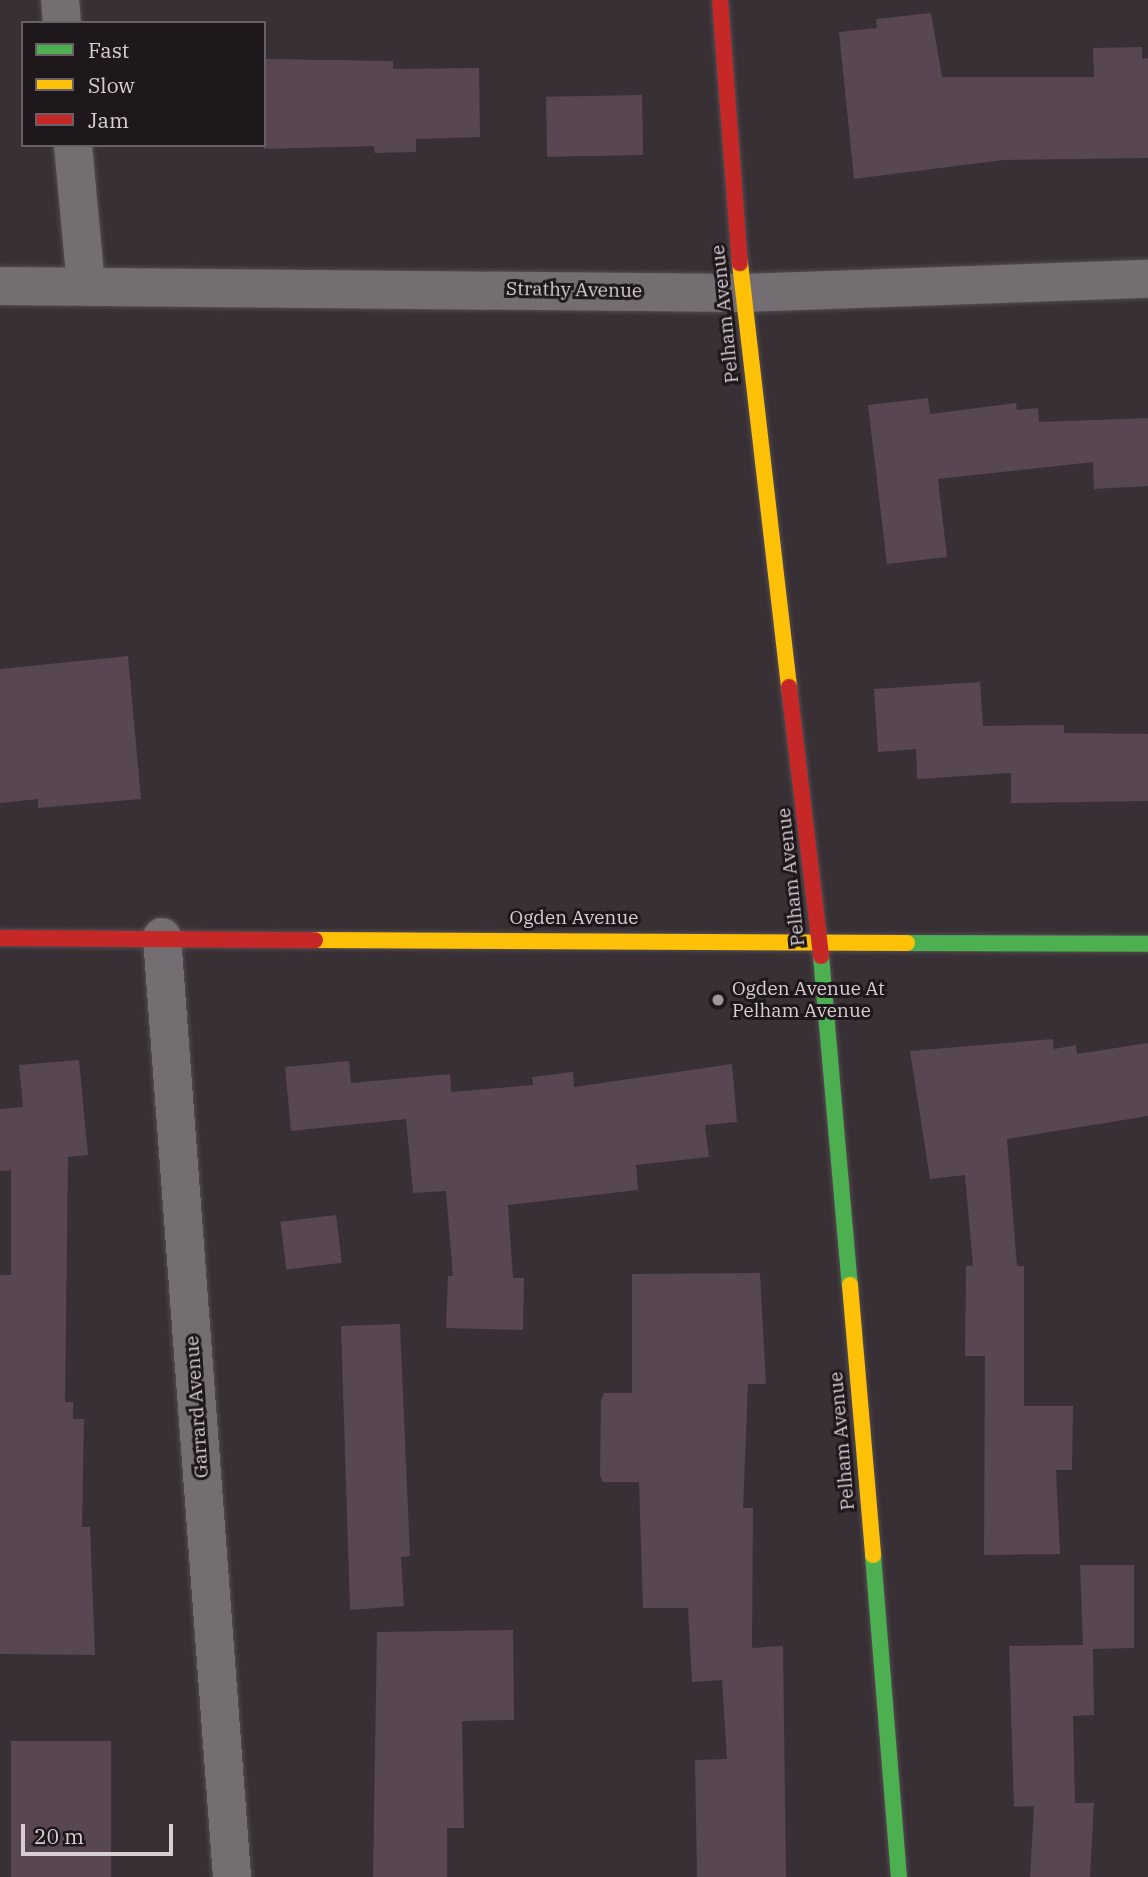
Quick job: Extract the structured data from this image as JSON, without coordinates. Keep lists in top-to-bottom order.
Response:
{
  "streets": {
    "street": [
      "Strathy Avenue",
      "Pelham Avenue",
      "Ogden Avenue",
      "Garrard Avenue"
    ]
  },
  "crossings": [
    ["Strathy Avenue", "Pelham Avenue"],
    ["Pelham Avenue", "Ogden Avenue"],
    ["Ogden Avenue", "Garrard Avenue"]
  ],
  "places": ["Ogden Avenue At Pelham Avenue"],
  "legend": ["Fast", "Slow", "Jam"],
  "scale_bar": "20 m"
}
